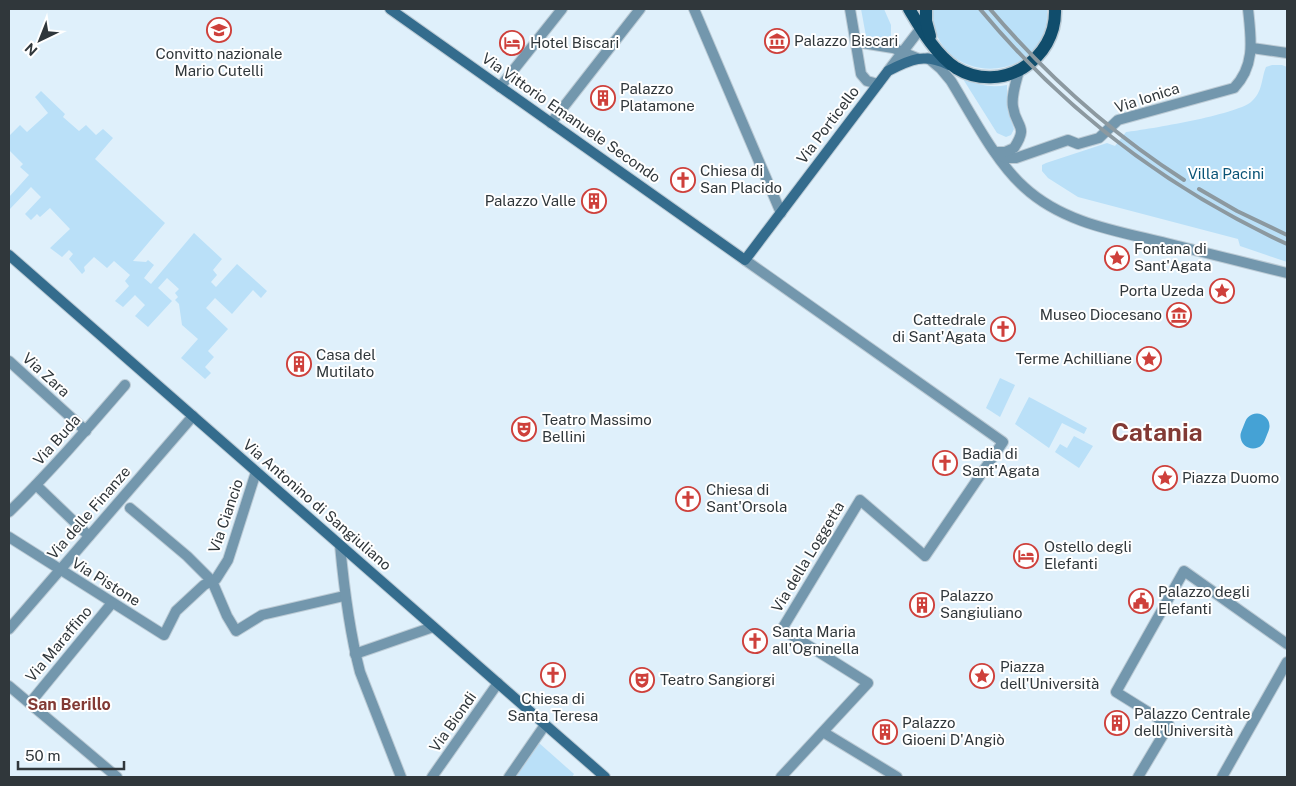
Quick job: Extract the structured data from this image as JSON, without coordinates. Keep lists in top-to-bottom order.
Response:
{
  "streets": {
    "main road": ["Via Vittorio Emanuele Secondo", "Via Porticello", "Via Antonino di Sangiuliano"],
    "street": [
      "Via Ionica",
      "Via Zara",
      "Via Buda",
      "Via delle Finanze",
      "Via Ciancio",
      "Via della Loggetta",
      "Via Pistone",
      "Via Maraffino",
      "Via Biondi"
    ]
  },
  "crossings": [
    ["Via Vittorio Emanuele Secondo", "Via Porticello"],
    ["Via Vittorio Emanuele Secondo", "Via della Loggetta"],
    ["Via Zara", "Via Buda"],
    ["Via Antonino di Sangiuliano", "Via delle Finanze"],
    ["Via Antonino di Sangiuliano", "Via Ciancio"],
    ["Via Antonino di Sangiuliano", "Via Biondi"],
    ["Via delle Finanze", "Via Pistone"],
    ["Via Ciancio", "Via Pistone"],
    ["Via Pistone", "Via Maraffino"]
  ],
  "districts": ["Catania", "San Berillo"],
  "parks": ["Villa Pacini"],
  "places": {
    "school or university": ["Convitto nazionale Mario Cutelli"],
    "museum": ["Palazzo Biscari", "Museo Diocesano"],
    "hotel": ["Hotel Biscari", "Ostello degli Elefanti"],
    "building": [
      "Palazzo Platamone",
      "Palazzo Valle",
      "Casa del Mutilato",
      "Palazzo Sangiuliano",
      "Palazzo Centrale dell'Università",
      "Palazzo Gioeni D'Angiò"
    ],
    "church": [
      "Chiesa di San Placido",
      "Cattedrale di Sant'Agata",
      "Badia di Sant'Agata",
      "Chiesa di Sant'Orsola",
      "Santa Maria all'Ogninella",
      "Chiesa di Santa Teresa"
    ],
    "place": [
      "Fontana di Sant'Agata",
      "Porta Uzeda",
      "Terme Achilliane",
      "Piazza Duomo",
      "Piazza dell'Università"
    ],
    "theatre": ["Teatro Massimo Bellini", "Teatro Sangiorgi"],
    "public building": ["Palazzo degli Elefanti"]
  },
  "scale_bar": "50 m",
  "north": "bottom left"
}
